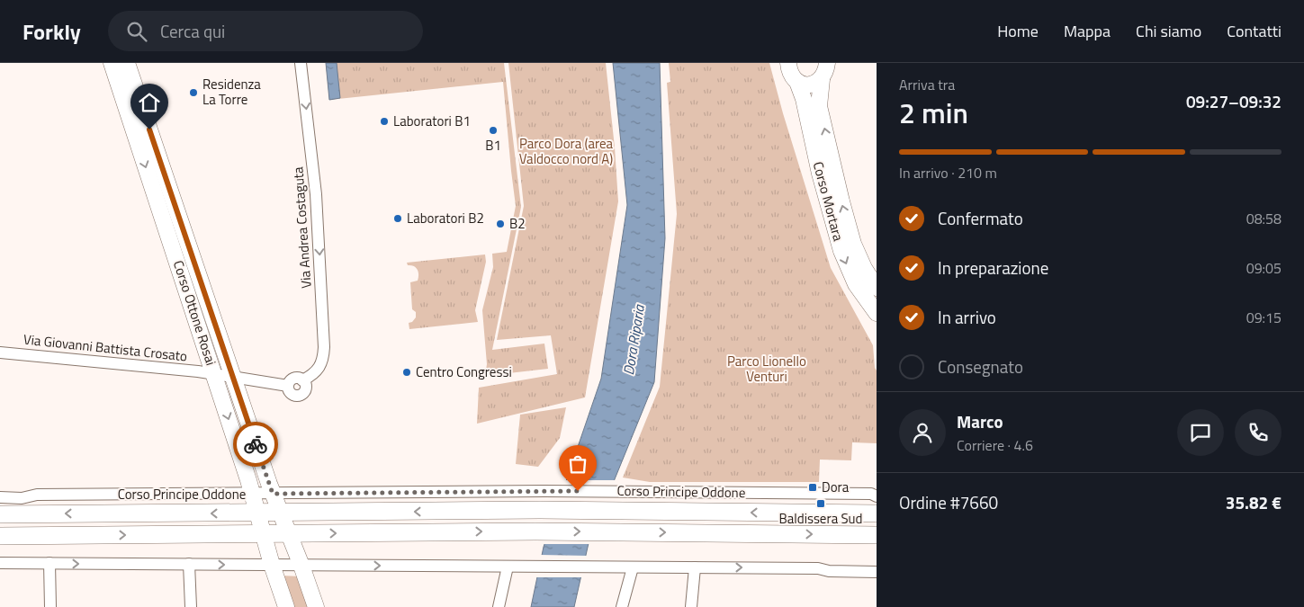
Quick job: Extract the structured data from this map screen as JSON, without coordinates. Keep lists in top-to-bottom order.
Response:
{
  "streets": {
    "main road": ["Corso Principe Oddone"],
    "street": [
      "Corso Mortara",
      "Via Andrea Costaguta",
      "Corso Ottone Rosai",
      "Via Giovanni Battista Crosato"
    ]
  },
  "crossings": [
    ["Via Andrea Costaguta", "Via Giovanni Battista Crosato"],
    ["Corso Ottone Rosai", "Via Giovanni Battista Crosato"],
    ["Corso Ottone Rosai", "Corso Principe Oddone"]
  ],
  "one_way": ["Via Andrea Costaguta"],
  "water": ["Dora Riparia"],
  "parks": ["Parco Dora (area Valdocco nord A)", "Parco Lionello Venturi"],
  "places": {
    "other": [
      "Residenza La Torre",
      "Laboratori B1",
      "B1",
      "Laboratori B2",
      "B2",
      "Centro Congressi"
    ],
    "transit": ["Dora", "Baldissera Sud"]
  },
  "page": {
    "header": "Forkly",
    "search": "Cerca qui",
    "nav": [
      "Home",
      "Mappa",
      "Chi siamo",
      "Contatti"
    ],
    "heading": ["2 min", "Arriva tra", "09:27–09:32"],
    "panel": [
      "Marco",
      "Corriere · 4.6",
      "Ordine #7660",
      "35.82 €"
    ],
    "bar": "In arrivo · 210 m",
    "list": [
      ["Confermato", "08:58"],
      ["In preparazione", "09:05"],
      ["In arrivo", "09:15"],
      "Consegnato"
    ]
  }
}
